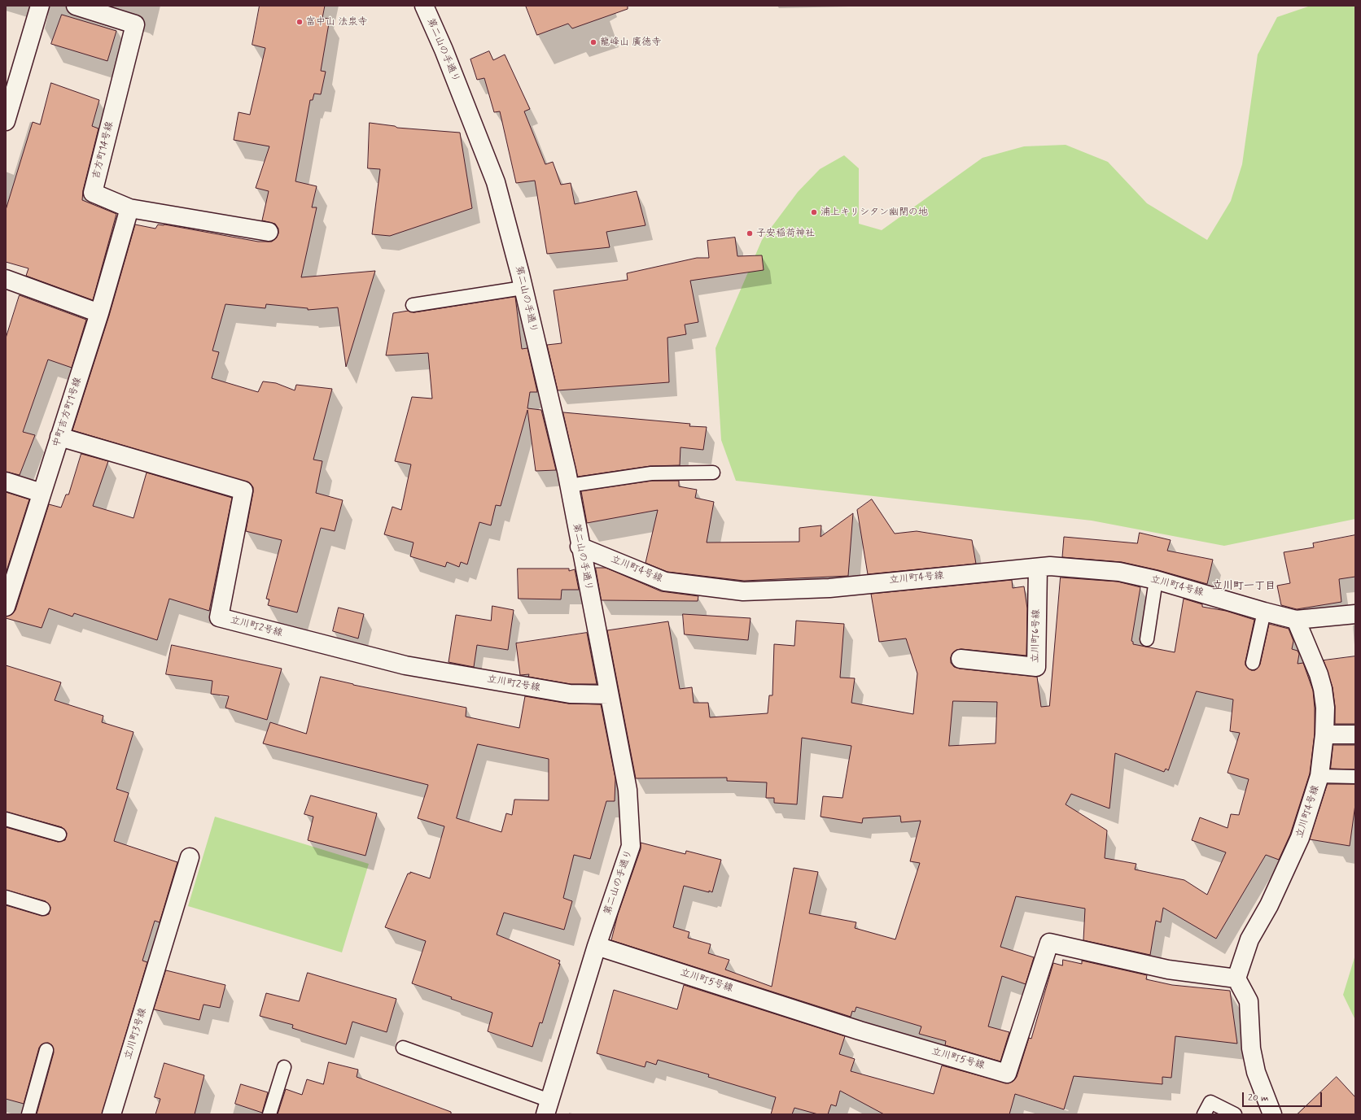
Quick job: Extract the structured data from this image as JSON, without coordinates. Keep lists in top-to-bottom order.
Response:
{
  "streets": {
    "street": [
      "第二山の手通り",
      "吉方町14号線",
      "中町吉方町1号線",
      "立川町4号線",
      "立川町2号線",
      "立川町6号線",
      "立川町5号線",
      "立川町3号線"
    ]
  },
  "crossings": [
    ["第二山の手通り", "立川町4号線"],
    ["第二山の手通り", "立川町2号線"],
    ["第二山の手通り", "立川町5号線"],
    ["中町吉方町1号線", "立川町2号線"],
    ["立川町4号線", "立川町6号線"],
    ["立川町4号線", "立川町5号線"]
  ],
  "districts": ["立川町一丁目"],
  "places": [
    "富中山 法泉寺",
    "龍峰山 廣徳寺",
    "浦上キリシタン幽閉の地",
    "子安稲荷神社"
  ],
  "scale_bar": "20 m"
}
